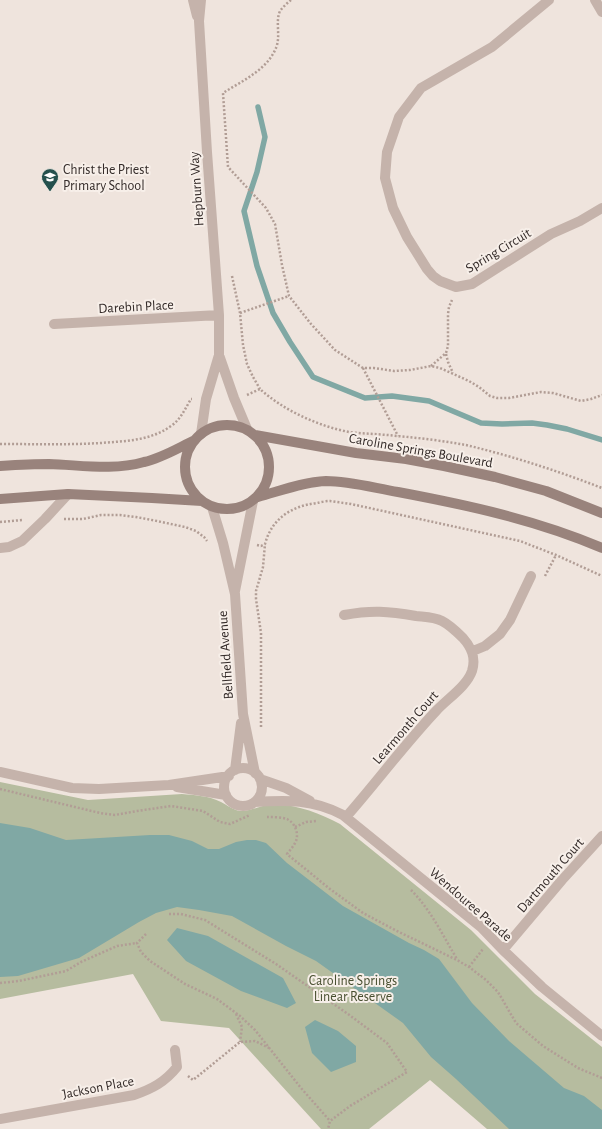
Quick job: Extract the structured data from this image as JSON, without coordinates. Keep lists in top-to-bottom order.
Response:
{
  "streets": {
    "main road": ["Caroline Springs Boulevard"],
    "street": [
      "Hepburn Way",
      "Spring Circuit",
      "Darebin Place",
      "Bellfield Avenue",
      "Learmonth Court",
      "Dartmouth Court",
      "Wendouree Parade",
      "Jackson Place"
    ]
  },
  "crossings": [
    ["Hepburn Way", "Darebin Place"],
    ["Hepburn Way", "Caroline Springs Boulevard"],
    ["Hepburn Way", "Bellfield Avenue"],
    ["Caroline Springs Boulevard", "Bellfield Avenue"],
    ["Bellfield Avenue", "Wendouree Parade"],
    ["Learmonth Court", "Wendouree Parade"],
    ["Dartmouth Court", "Wendouree Parade"]
  ],
  "parks": ["Caroline Springs Linear Reserve"],
  "places": {
    "school or university": ["Christ the Priest Primary School"]
  }
}
